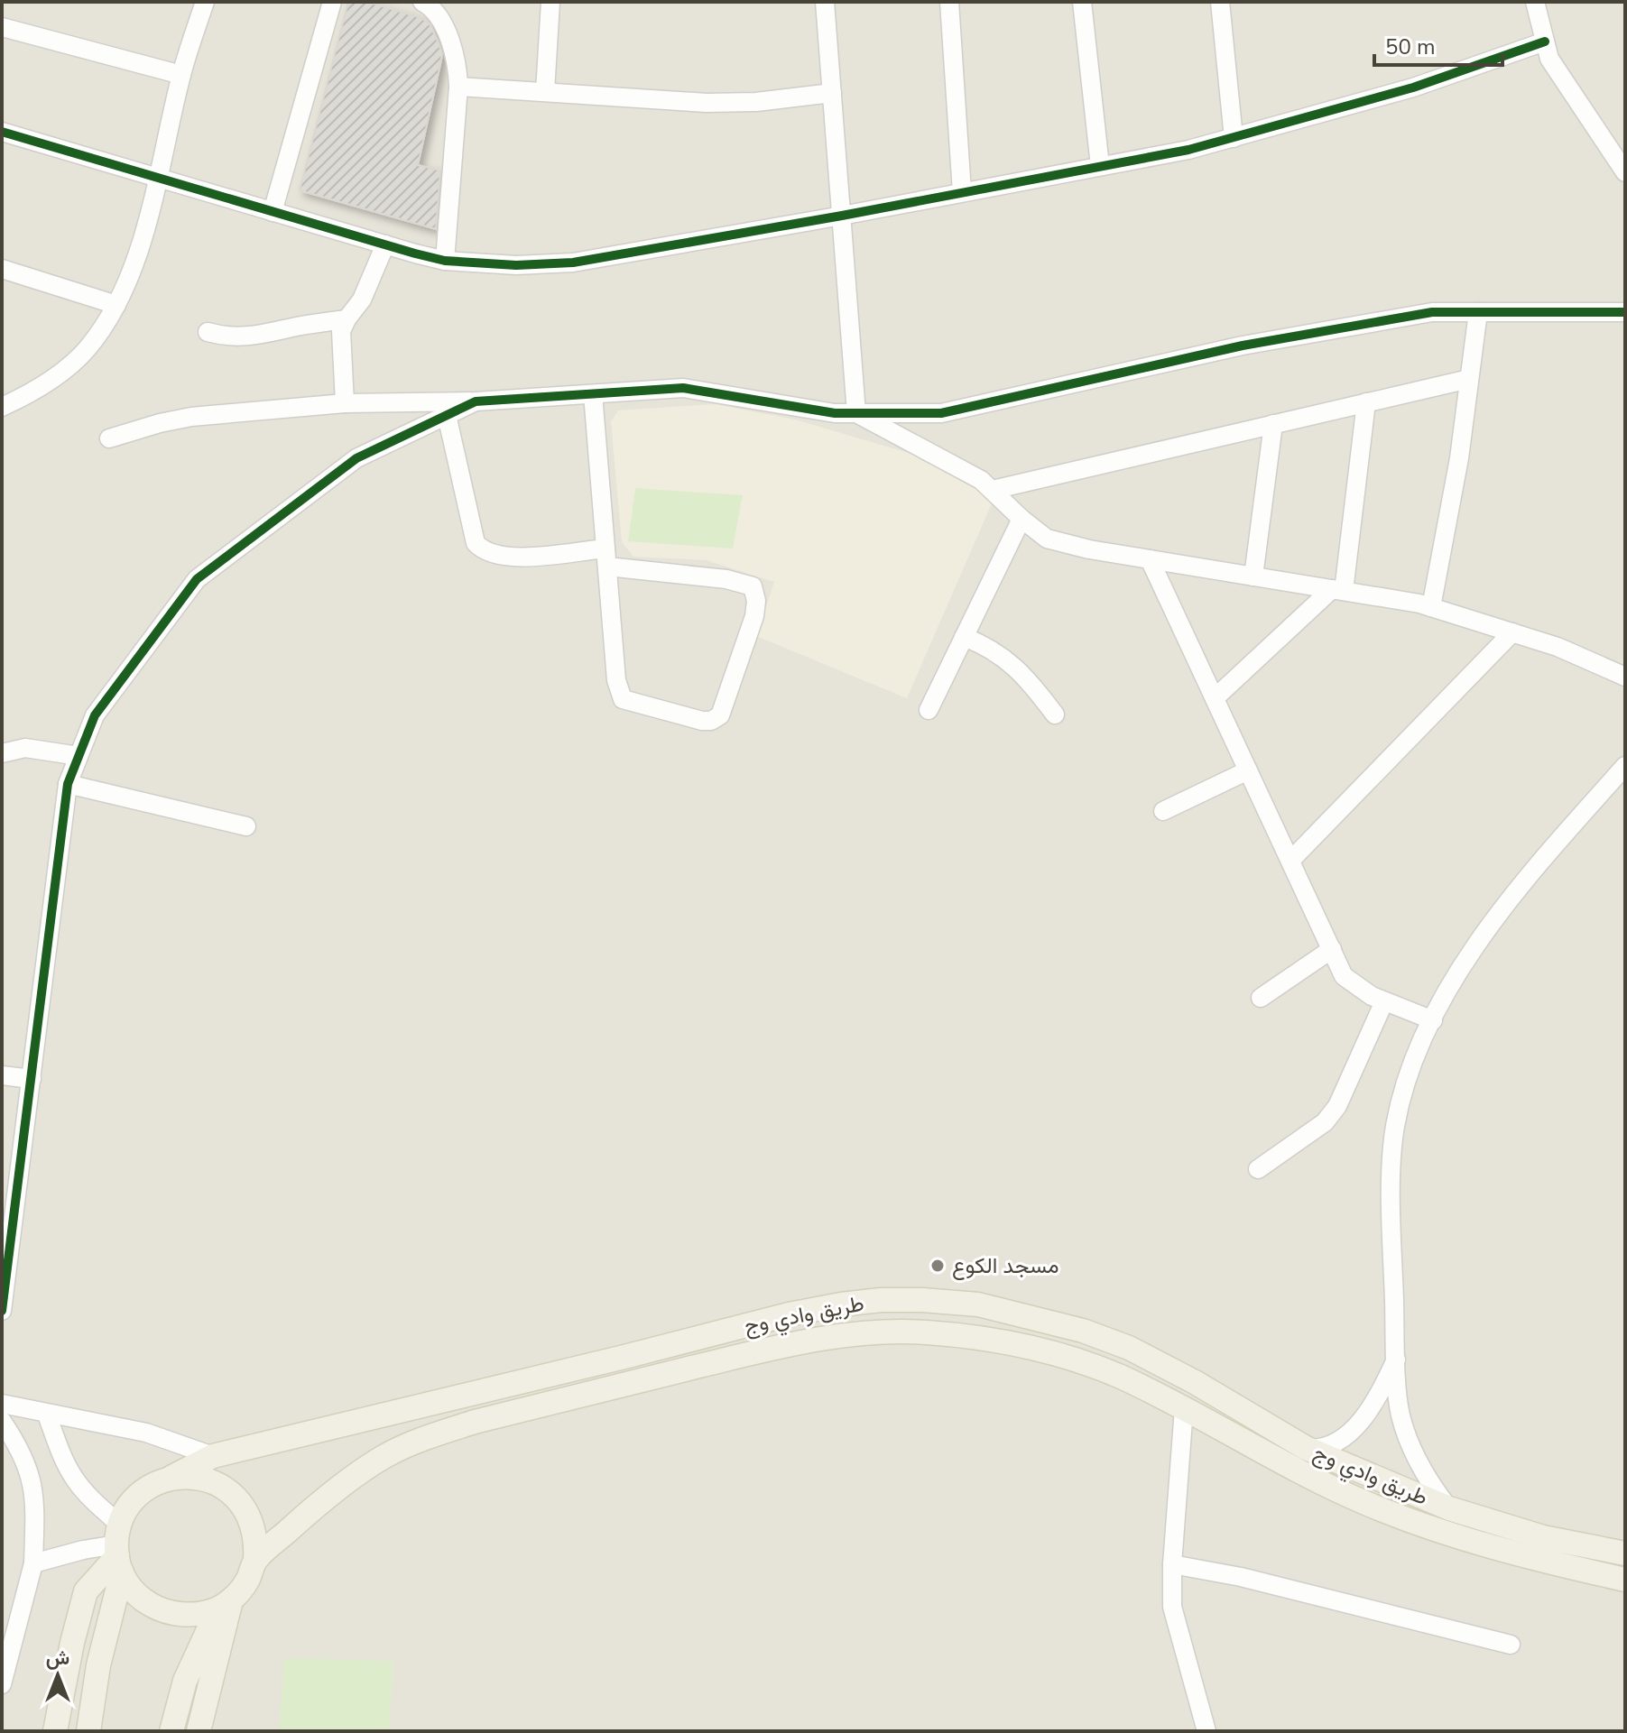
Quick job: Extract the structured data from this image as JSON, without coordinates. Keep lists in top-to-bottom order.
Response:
{
  "streets": {
    "main road": ["طريق وادي وج"]
  },
  "places": ["مسجد الكوع"],
  "scale_bar": "50 m",
  "north": "top"
}
